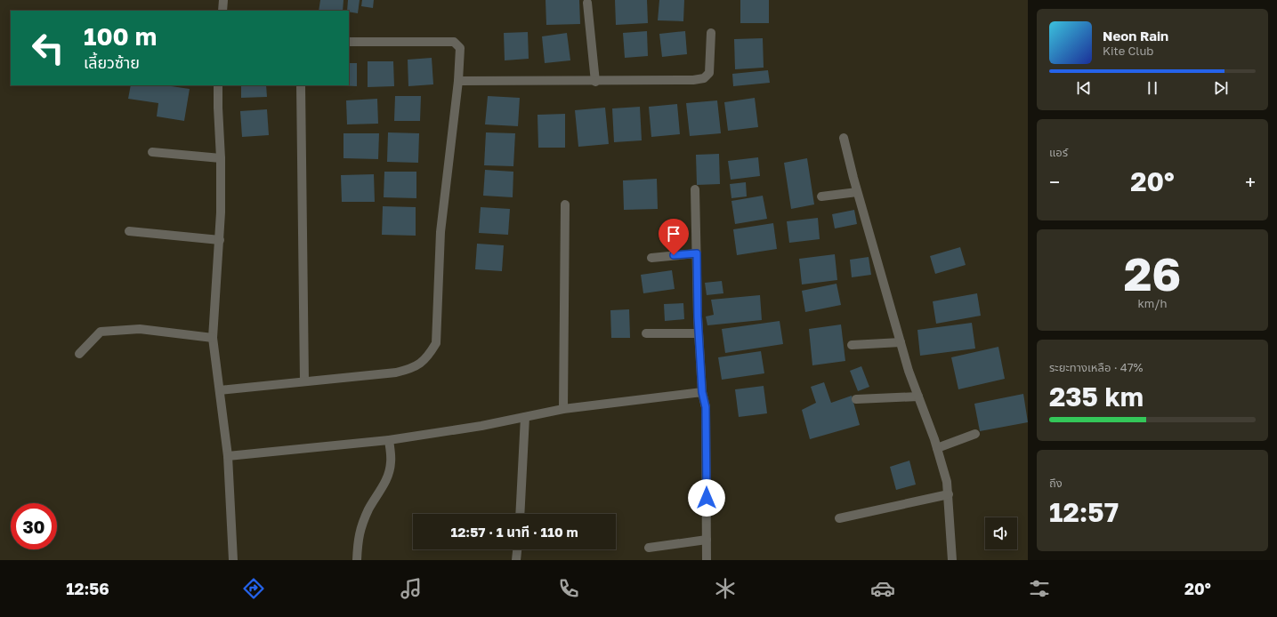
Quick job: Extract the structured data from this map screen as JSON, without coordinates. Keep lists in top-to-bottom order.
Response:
{
  "page": {
    "turn": ["100 m", "เลี้ยวซ้าย"],
    "song": ["Neon Rain", "Kite Club"],
    "tile": [
      "แอร์",
      ["26", "km/h"],
      ["ระยะทางเหลือ · 47%", "235 km"],
      ["ถึง", "12:57"]
    ],
    "heat": ["−", "20°", "+"],
    "limit": "30",
    "trip": "12:57 · 1 นาที · 110 m",
    "tabs": ["12:56", "20°"]
  }
}
